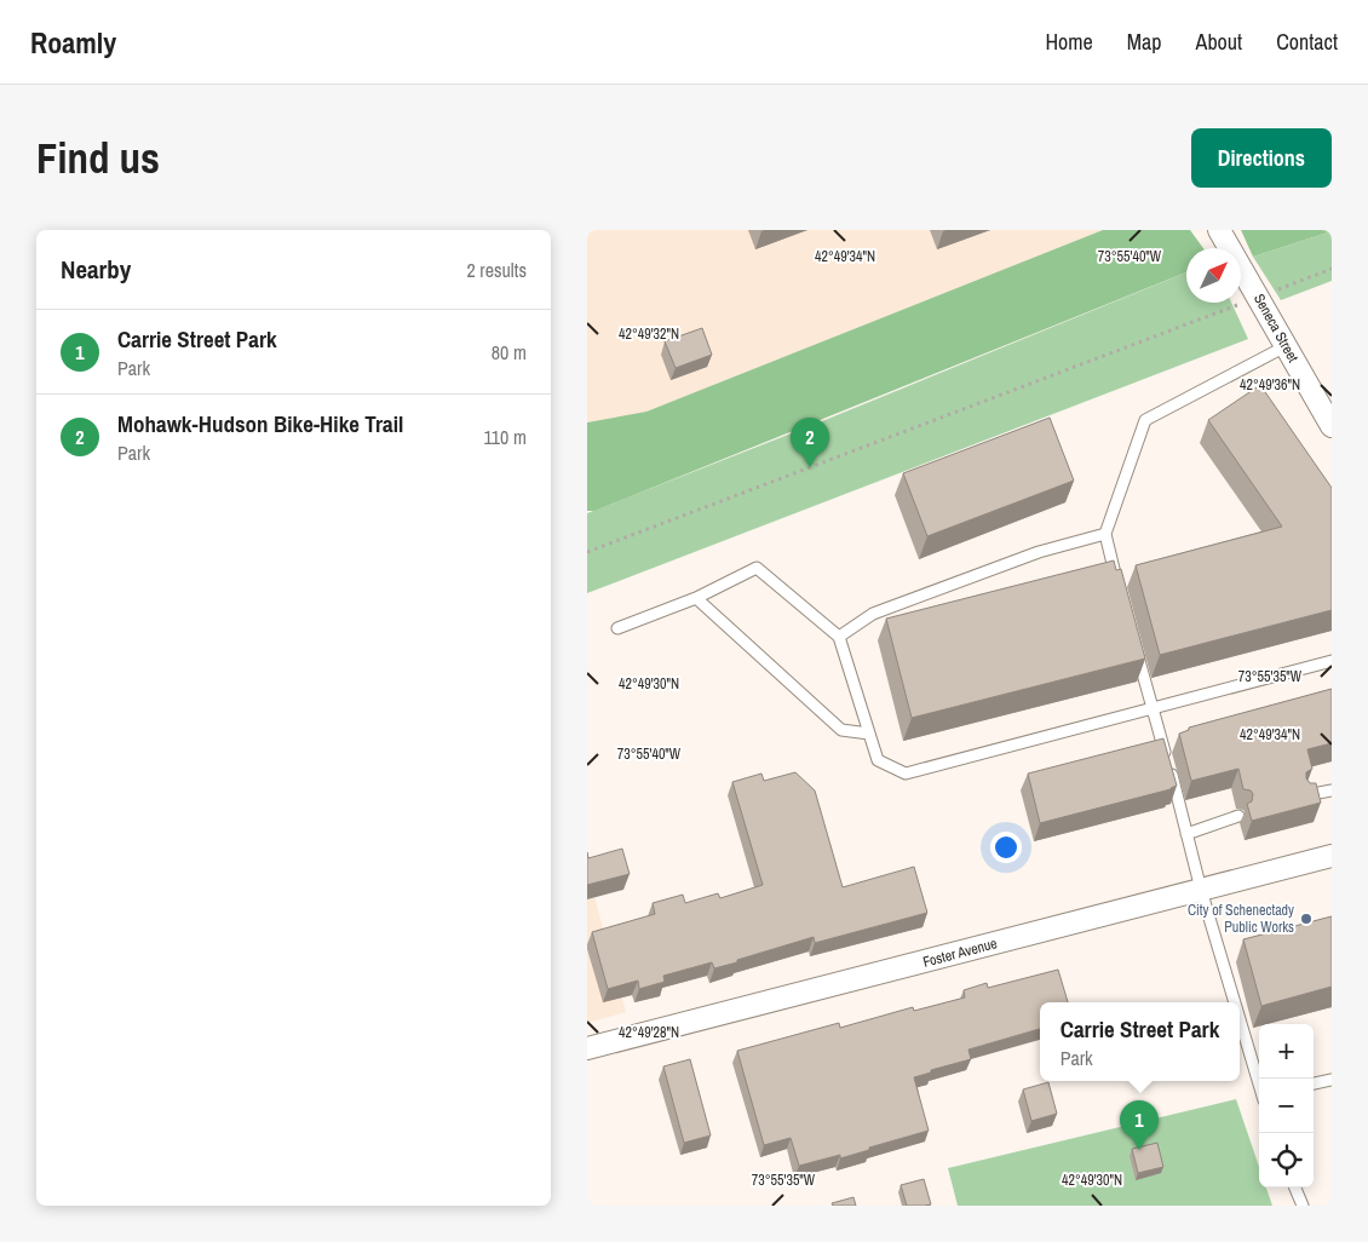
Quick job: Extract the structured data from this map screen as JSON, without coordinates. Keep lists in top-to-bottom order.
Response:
{
  "streets": {
    "street": ["Seneca Street", "Foster Avenue"]
  },
  "places": ["City of Schenectady Public Works"],
  "north": "top right",
  "page": {
    "header": "Roamly",
    "nav": [
      "Home",
      "Map",
      "About",
      "Contact"
    ],
    "buttons": "Directions",
    "title": "Find us",
    "heading": ["Nearby", "2 results"],
    "list": [
      {
        "mark": "1",
        "name": "Carrie Street Park",
        "note": "Park",
        "value": "80 m"
      },
      {
        "mark": "2",
        "name": "Mohawk-Hudson Bike-Hike Trail",
        "note": "Park",
        "value": "110 m"
      }
    ],
    "pins": ["2", "1"],
    "popup": ["Carrie Street Park", "Park"],
    "map_buttons": ["+", "−"]
  },
  "coordinates": [
    "73°55'40\"W",
    "42°49'34\"N",
    "42°49'32\"N",
    "42°49'36\"N",
    "73°55'35\"W",
    "42°49'30\"N",
    "42°49'28\"N"
  ]
}
